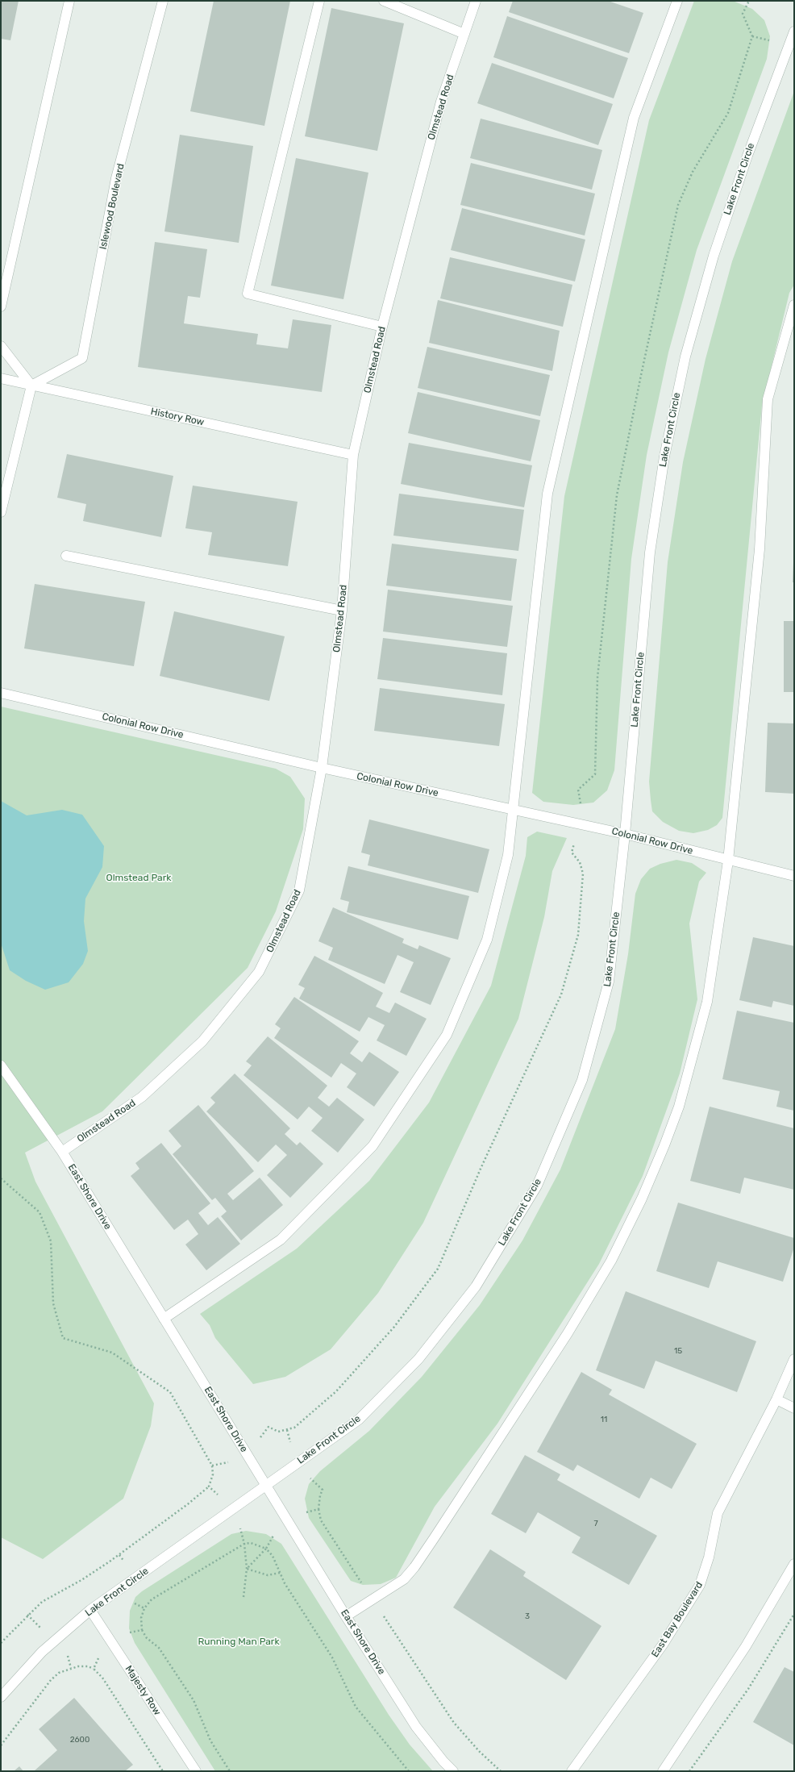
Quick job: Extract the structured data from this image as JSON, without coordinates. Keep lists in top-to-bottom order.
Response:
{
  "streets": {
    "street": [
      "Olmstead Road",
      "Lake Front Circle",
      "Islewood Boulevard",
      "History Row",
      "Colonial Row Drive",
      "East Shore Drive",
      "East Bay Boulevard",
      "Majesty Row"
    ]
  },
  "crossings": [
    ["Olmstead Road", "History Row"],
    ["Olmstead Road", "Colonial Row Drive"],
    ["Olmstead Road", "East Shore Drive"],
    ["Lake Front Circle", "Colonial Row Drive"],
    ["Lake Front Circle", "East Shore Drive"],
    ["Lake Front Circle", "Majesty Row"],
    ["Islewood Boulevard", "History Row"]
  ],
  "parks": ["Olmstead Park", "Running Man Park"],
  "house_numbers": [
    "15",
    "11",
    "7",
    "3",
    "2600"
  ]
}
